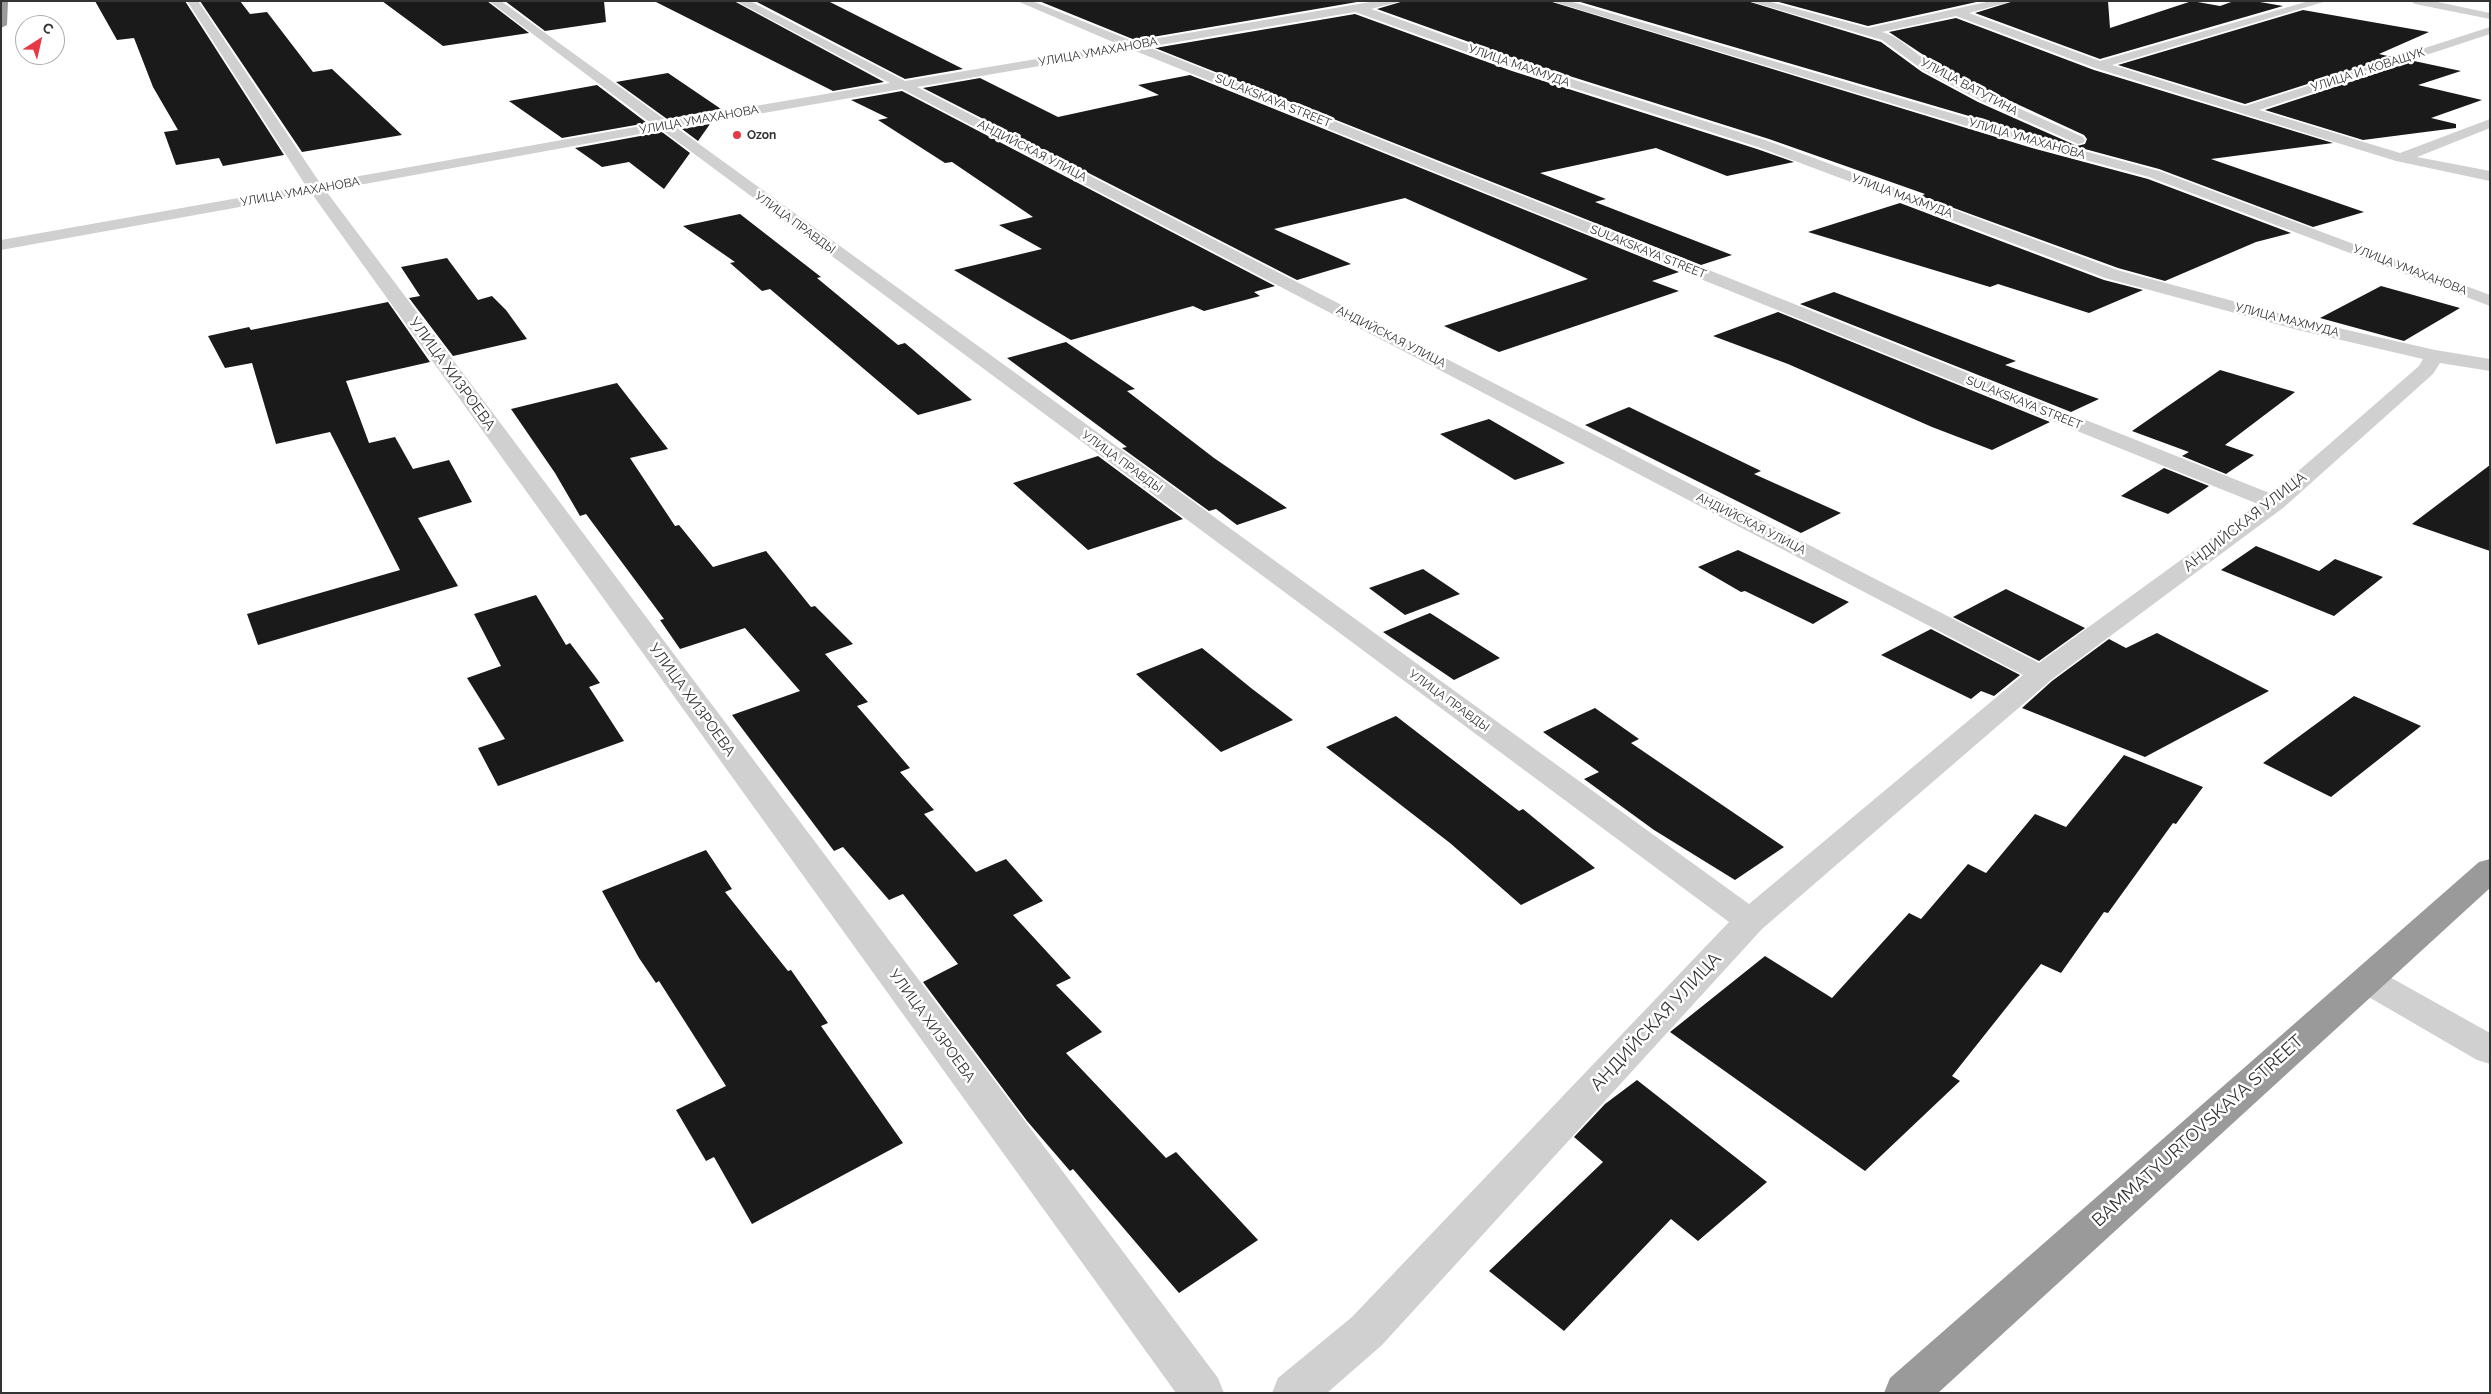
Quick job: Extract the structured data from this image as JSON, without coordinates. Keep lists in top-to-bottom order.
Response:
{
  "streets": {
    "highway": ["BAMMATYURTOVSKAYA STREET"],
    "street": [
      "УЛИЦА УМАХАНОВА",
      "УЛИЦА МАХМУДА",
      "УЛИЦА И. КОВАЩУК",
      "УЛИЦА ВАТУТИНА",
      "SULAKSKAYA STREET",
      "АНДИЙСКАЯ УЛИЦА",
      "УЛИЦА ПРАВДЫ",
      "УЛИЦА ХИЗРОЕВА"
    ]
  },
  "crossings": [
    ["УЛИЦА УМАХАНОВА", "УЛИЦА МАХМУДА"],
    ["УЛИЦА УМАХАНОВА", "УЛИЦА ВАТУТИНА"],
    ["УЛИЦА УМАХАНОВА", "SULAKSKAYA STREET"],
    ["УЛИЦА УМАХАНОВА", "АНДИЙСКАЯ УЛИЦА"],
    ["УЛИЦА УМАХАНОВА", "УЛИЦА ПРАВДЫ"],
    ["УЛИЦА УМАХАНОВА", "УЛИЦА ХИЗРОЕВА"],
    ["УЛИЦА МАХМУДА", "АНДИЙСКАЯ УЛИЦА"],
    ["SULAKSKAYA STREET", "АНДИЙСКАЯ УЛИЦА"],
    ["АНДИЙСКАЯ УЛИЦА", "УЛИЦА ПРАВДЫ"]
  ],
  "places": ["Ozon"],
  "north": "top right"
}
